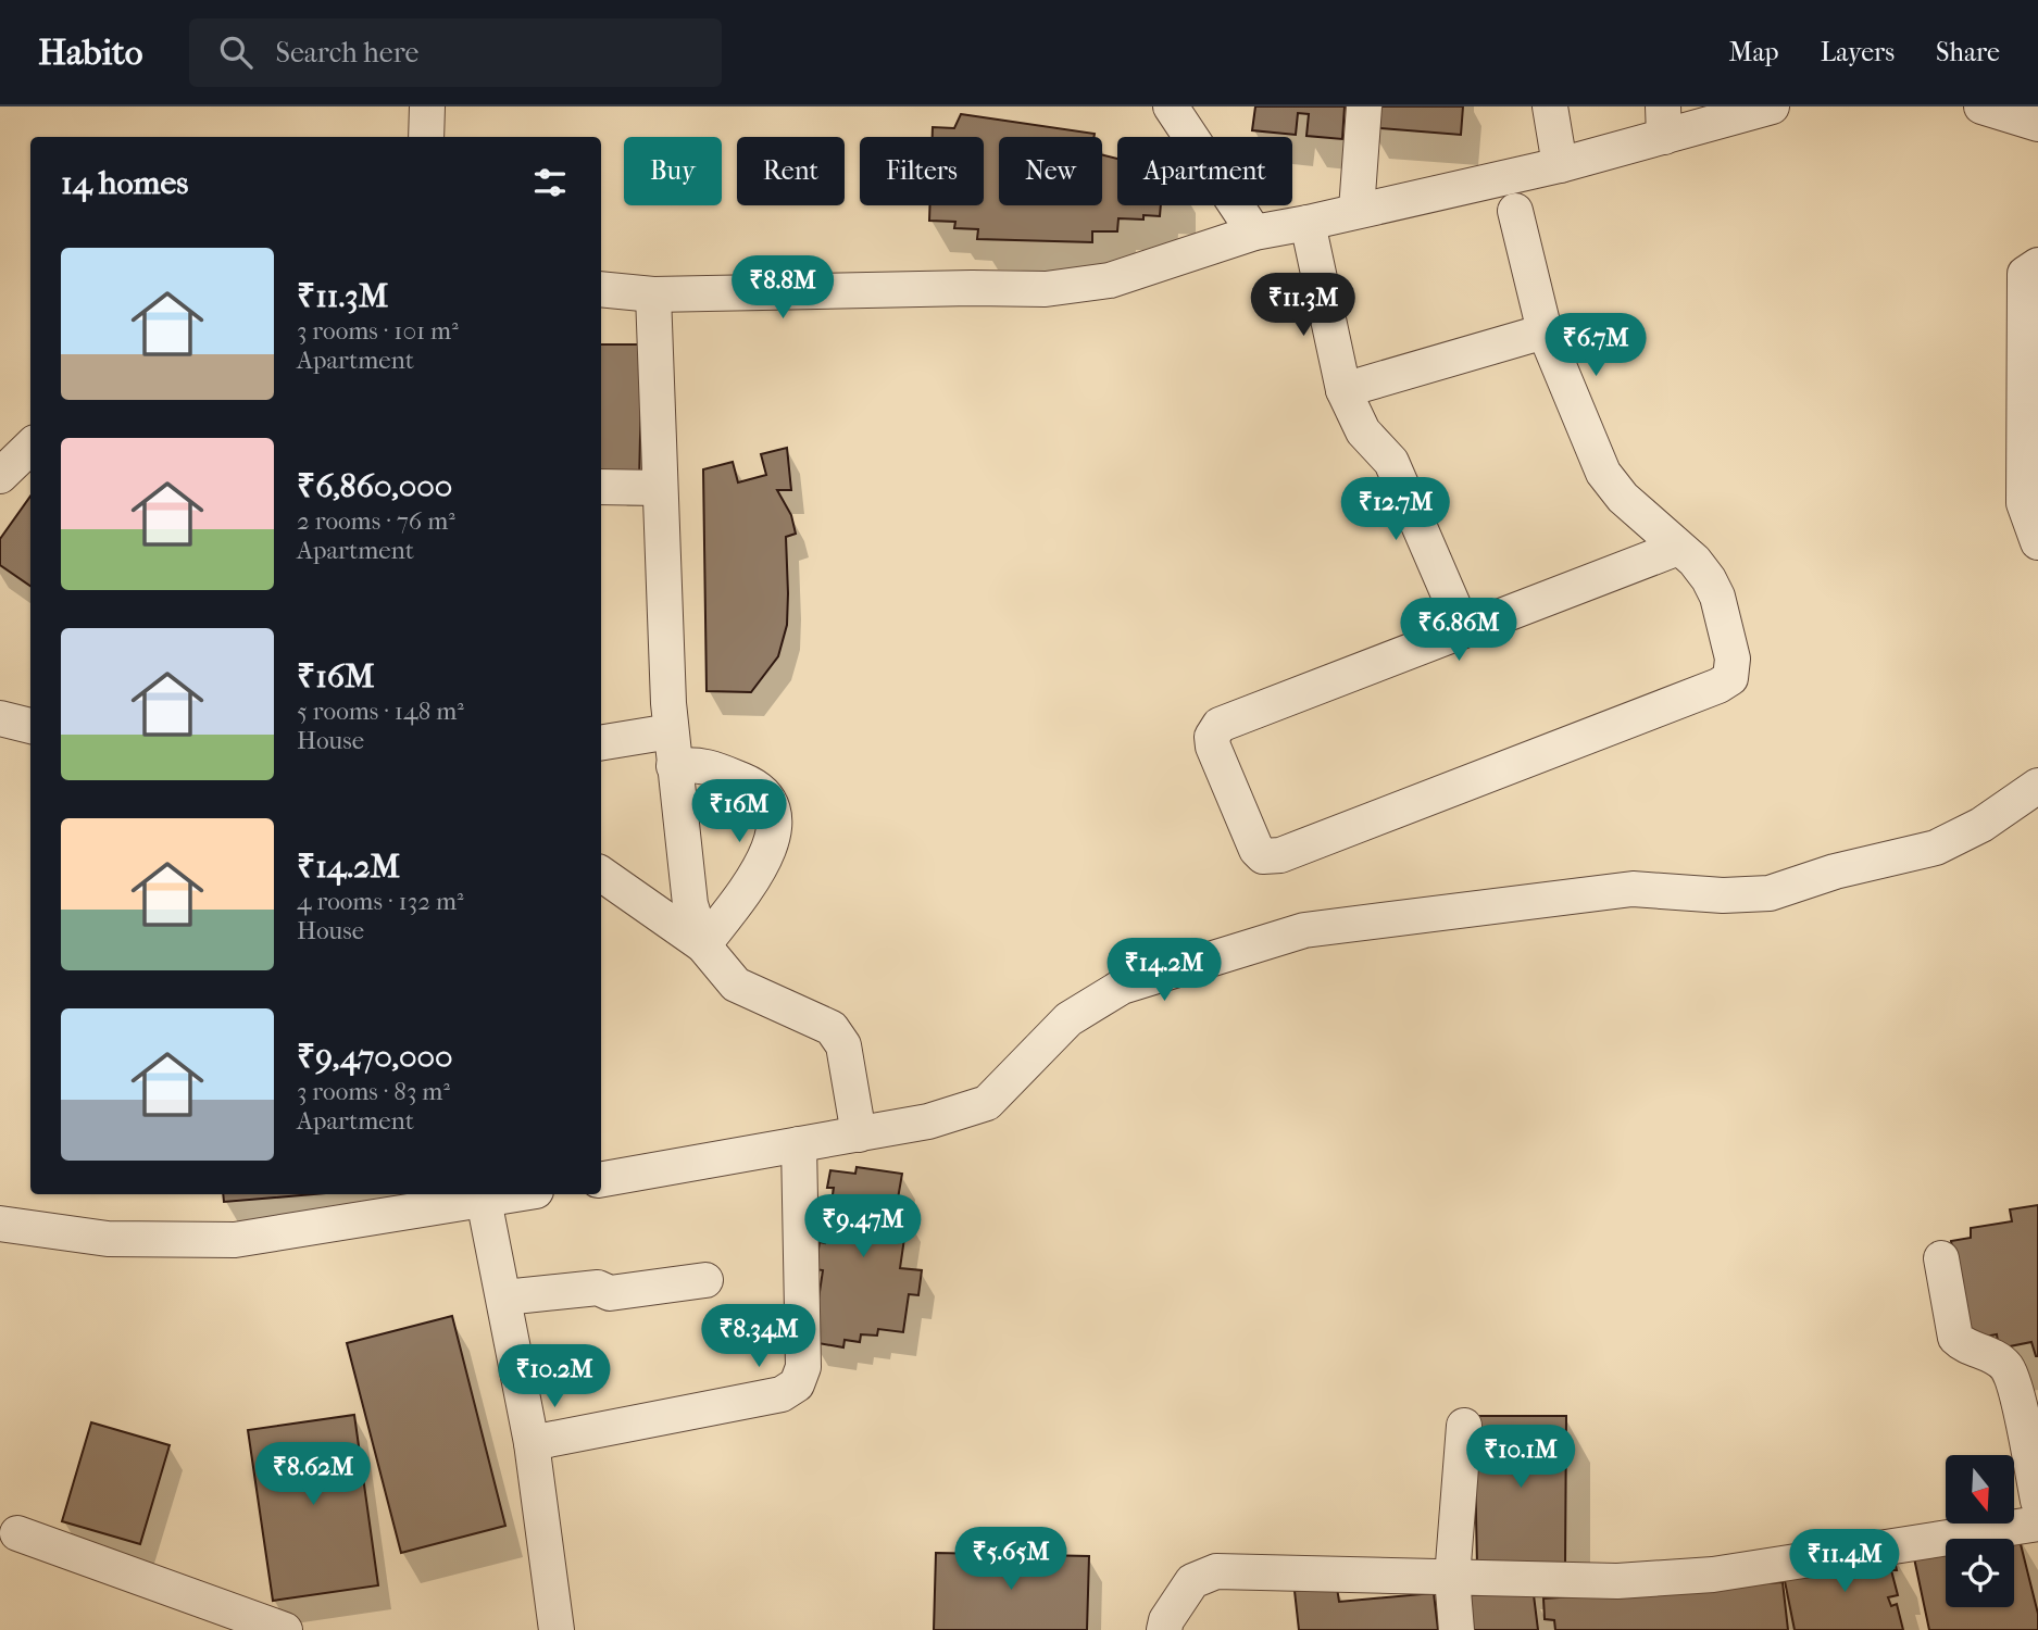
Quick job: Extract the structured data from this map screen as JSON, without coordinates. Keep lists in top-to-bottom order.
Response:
{
  "north": "bottom",
  "page": {
    "header": "Habito",
    "search": "Search here",
    "nav": ["Map", "Layers", "Share"],
    "chip": [
      "Buy",
      "Rent",
      "Filters",
      "New",
      "Apartment"
    ],
    "heading": "14 homes",
    "list": [
      {
        "name": "₹11.3M",
        "note": "3 rooms · 101 m² · Apartment"
      },
      {
        "name": "₹6,860,000",
        "note": "2 rooms · 76 m² · Apartment"
      },
      {
        "name": "₹16M",
        "note": "5 rooms · 148 m² · House"
      },
      {
        "name": "₹14.2M",
        "note": "4 rooms · 132 m² · House"
      },
      {
        "name": "₹9,470,000",
        "note": "3 rooms · 83 m² · Apartment"
      }
    ],
    "price": [
      "₹8.8M",
      "₹11.3M",
      "₹6.7M",
      "₹12.7M",
      "₹6.86M",
      "₹16M",
      "₹14.2M",
      "₹9.47M",
      "₹8.34M",
      "₹10.2M",
      "₹10.1M",
      "₹8.62M",
      "₹5.65M",
      "₹11.4M"
    ]
  }
}
